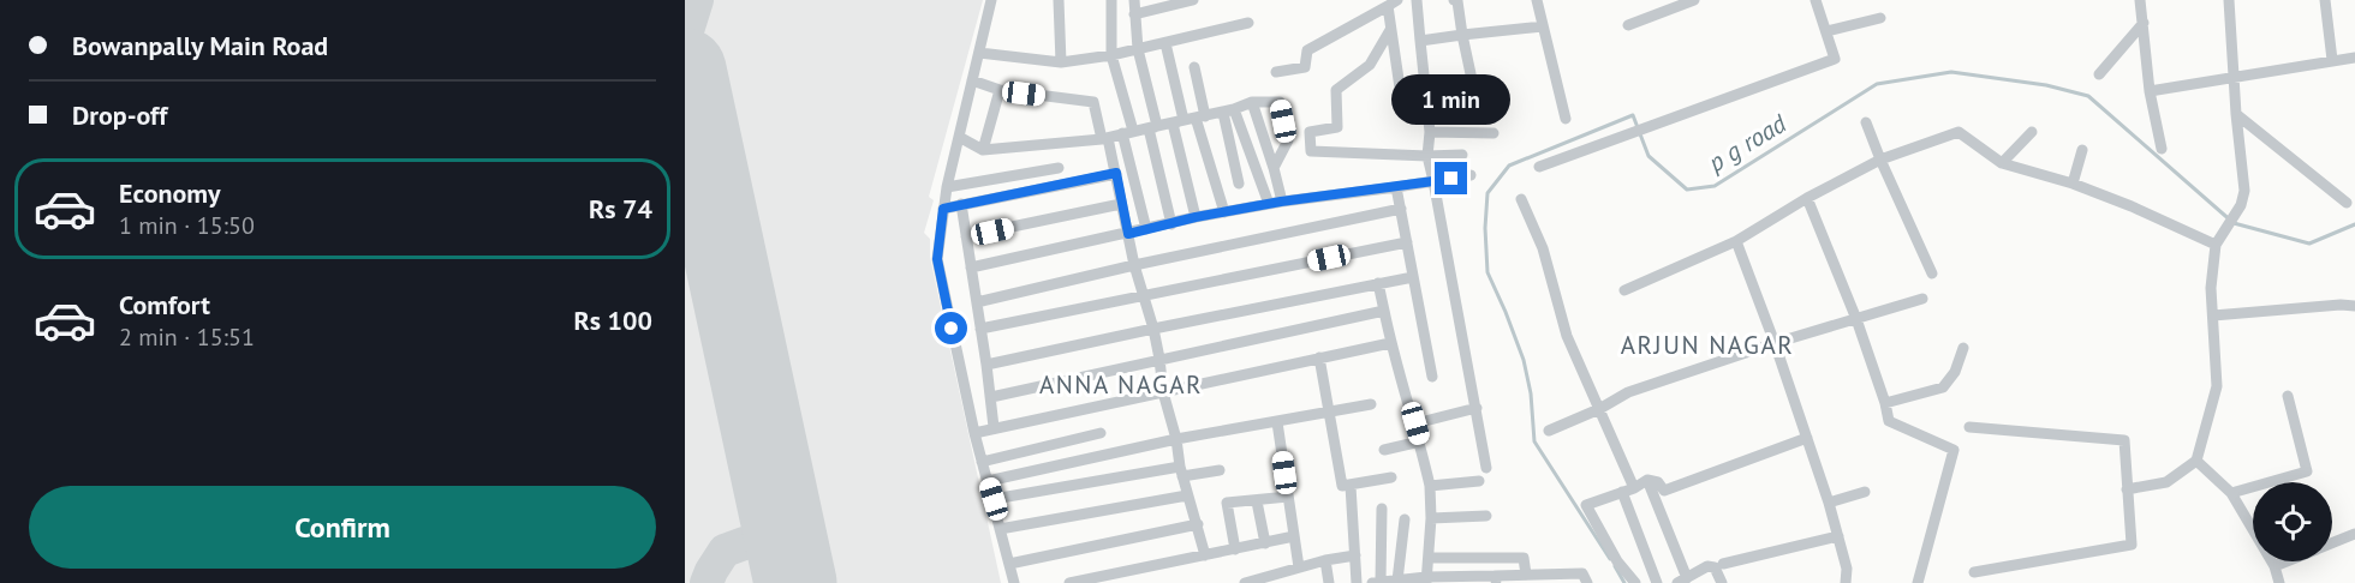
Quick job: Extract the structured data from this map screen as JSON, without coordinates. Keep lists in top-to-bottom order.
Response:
{
  "districts": ["ARJUN NAGAR", "ANNA NAGAR"],
  "water": ["p g road"],
  "page": {
    "banner": ["Bowanpally Main Road", "Drop-off"],
    "bubble": "1 min",
    "list": [
      {
        "name": "Economy",
        "note": "1 min · 15:50",
        "value": "Rs 74"
      },
      {
        "name": "Comfort",
        "note": "2 min · 15:51",
        "value": "Rs 100"
      }
    ],
    "buttons": "Confirm"
  }
}
